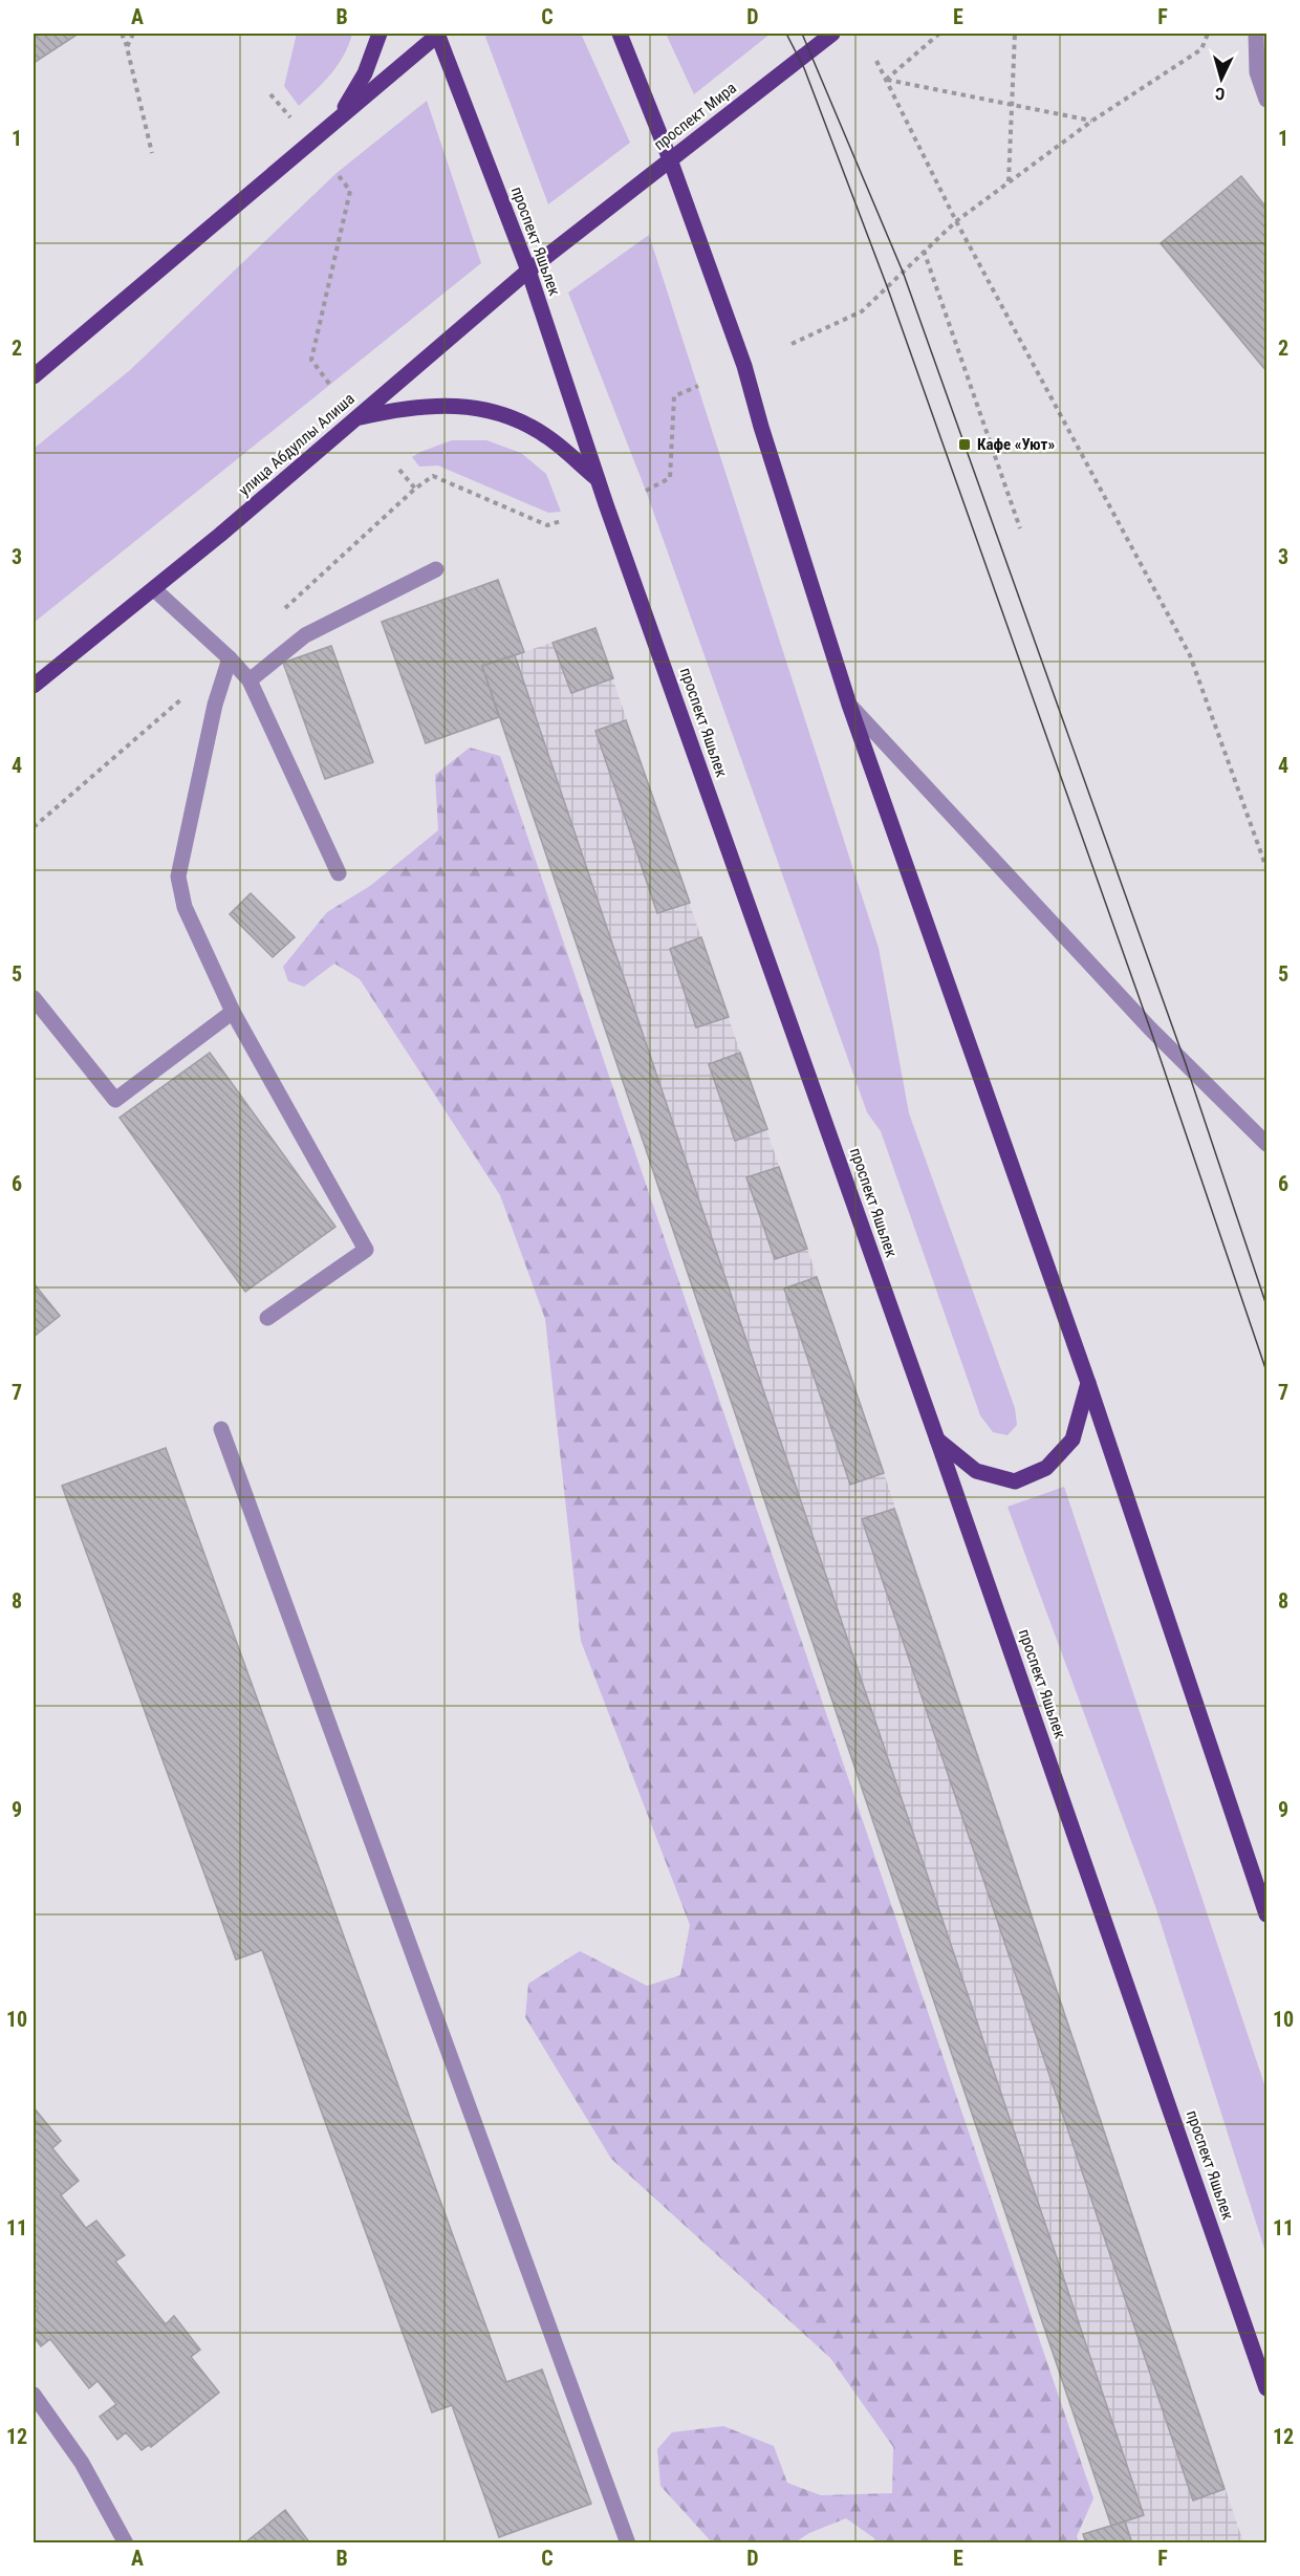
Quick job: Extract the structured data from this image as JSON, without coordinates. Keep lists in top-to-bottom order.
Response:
{
  "streets": {
    "main road": ["проспект Мира", "проспект Яшьлек", "улица Абдуллы Алиша"]
  },
  "crossings": [
    ["проспект Мира", "улица Абдуллы Алиша"],
    ["проспект Яшьлек", "улица Абдуллы Алиша"]
  ],
  "places": {
    "transit": ["Кафе «Уют»"]
  },
  "north": "bottom",
  "grid": {
    "columns": [
      "A",
      "B",
      "C",
      "D",
      "E",
      "F"
    ],
    "rows": [
      "1",
      "2",
      "3",
      "4",
      "5",
      "6",
      "7",
      "8",
      "9",
      "10",
      "11",
      "12"
    ]
  }
}
